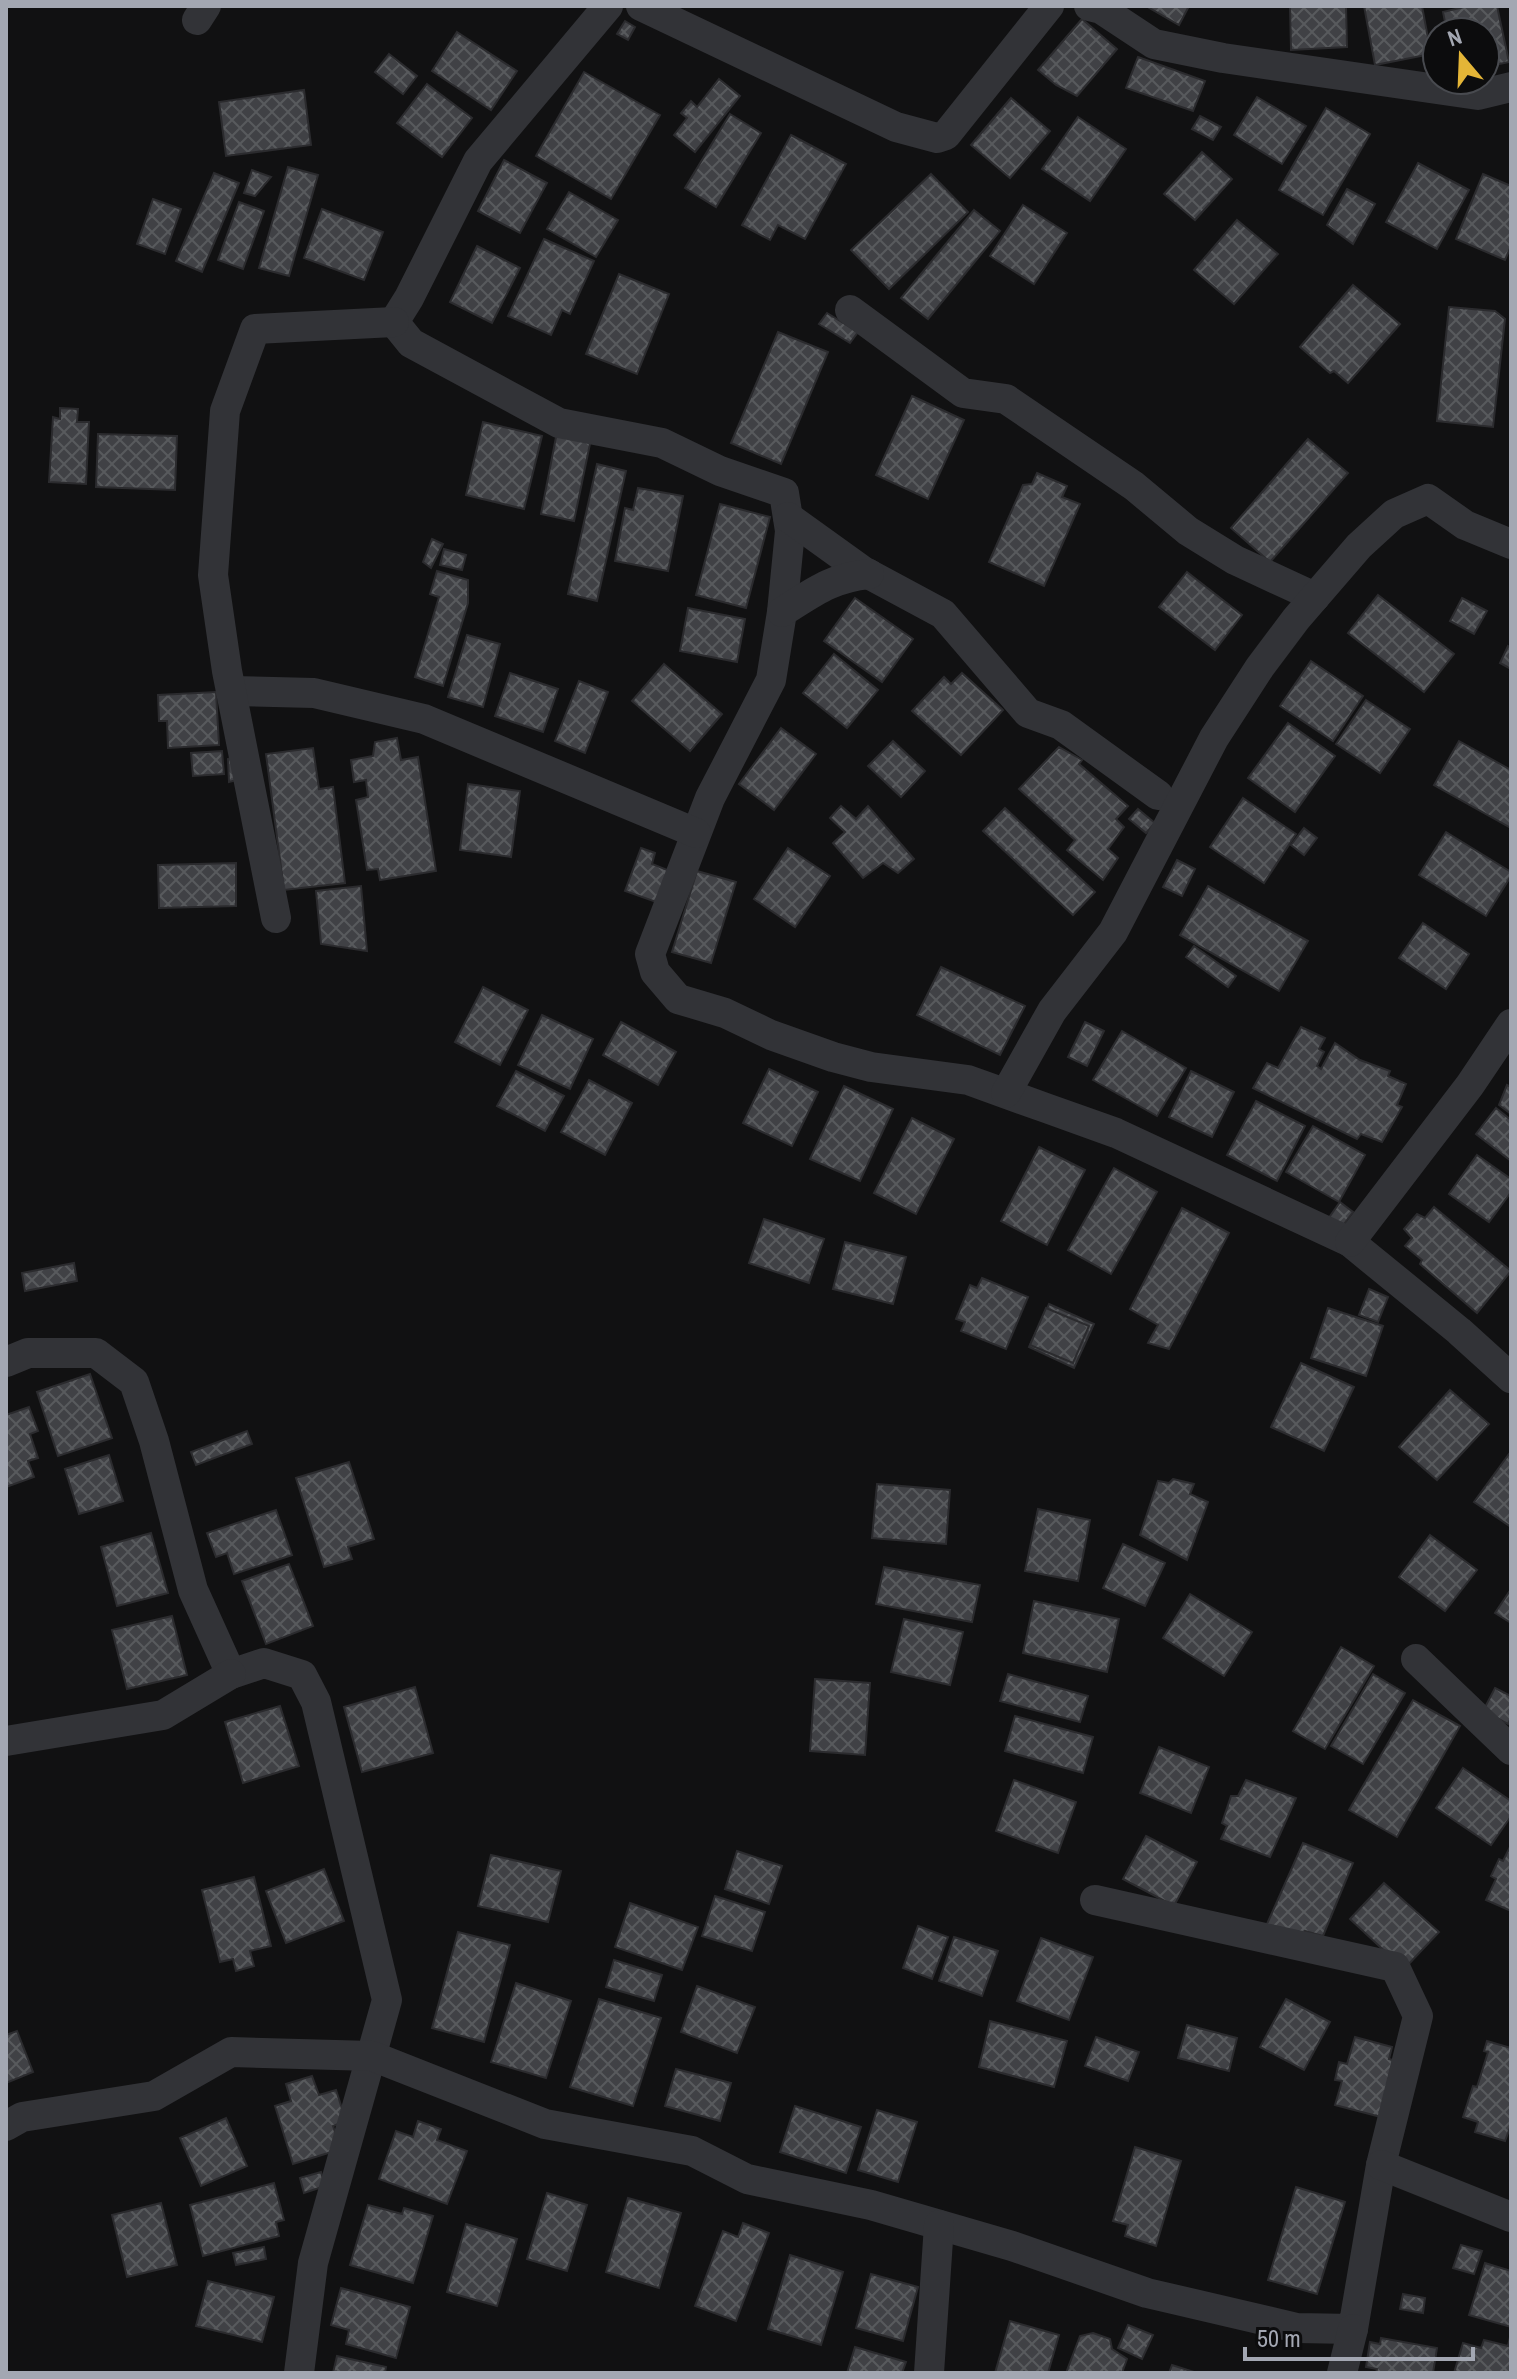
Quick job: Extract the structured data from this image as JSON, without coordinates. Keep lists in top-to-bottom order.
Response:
{
  "scale_bar": "50 m",
  "north": "top"
}
